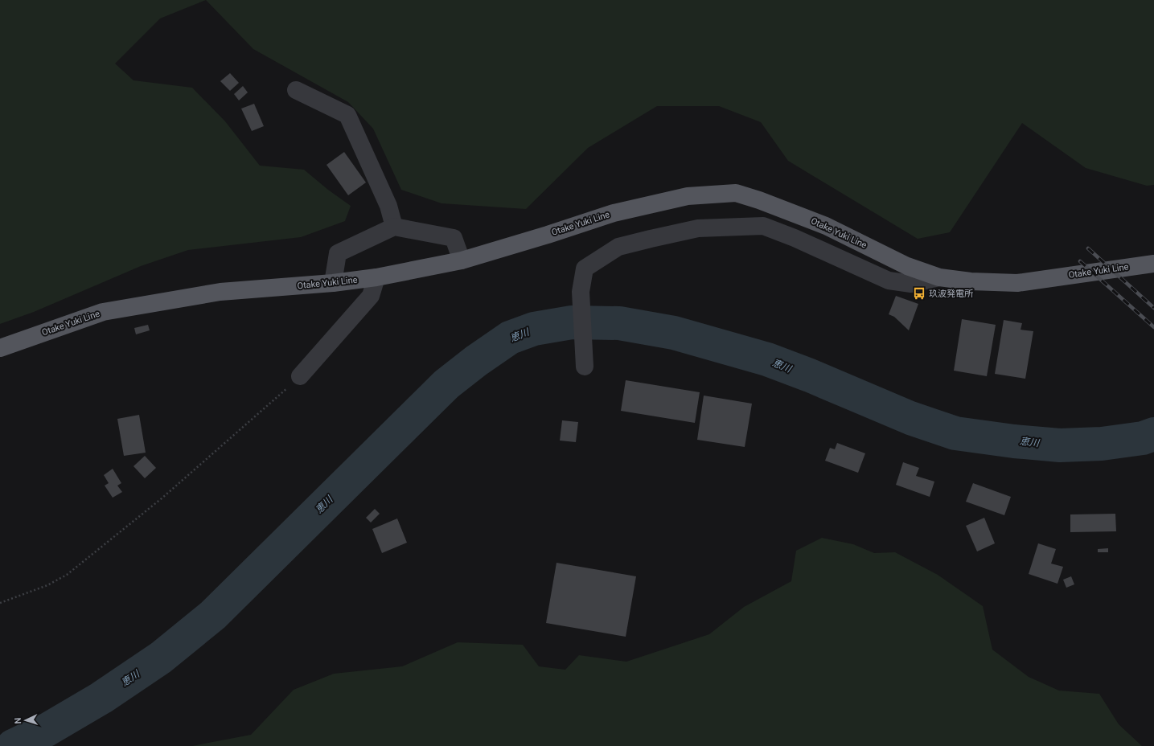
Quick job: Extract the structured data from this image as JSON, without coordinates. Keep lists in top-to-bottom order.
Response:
{
  "streets": {
    "main road": ["Otake Yuki Line"]
  },
  "water": ["恵川"],
  "places": {
    "bus stop": ["玖波発電所"]
  },
  "north": "left"
}
